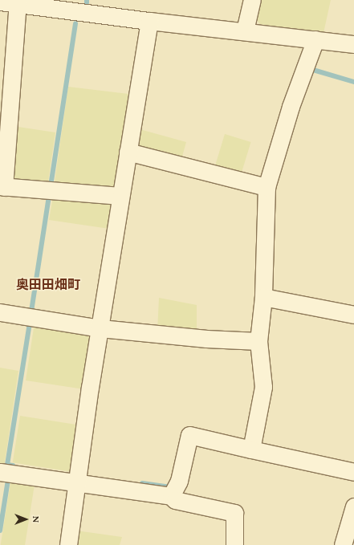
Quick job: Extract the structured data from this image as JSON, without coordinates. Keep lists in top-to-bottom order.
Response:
{
  "districts": ["奥田田畑町"],
  "north": "right"
}
